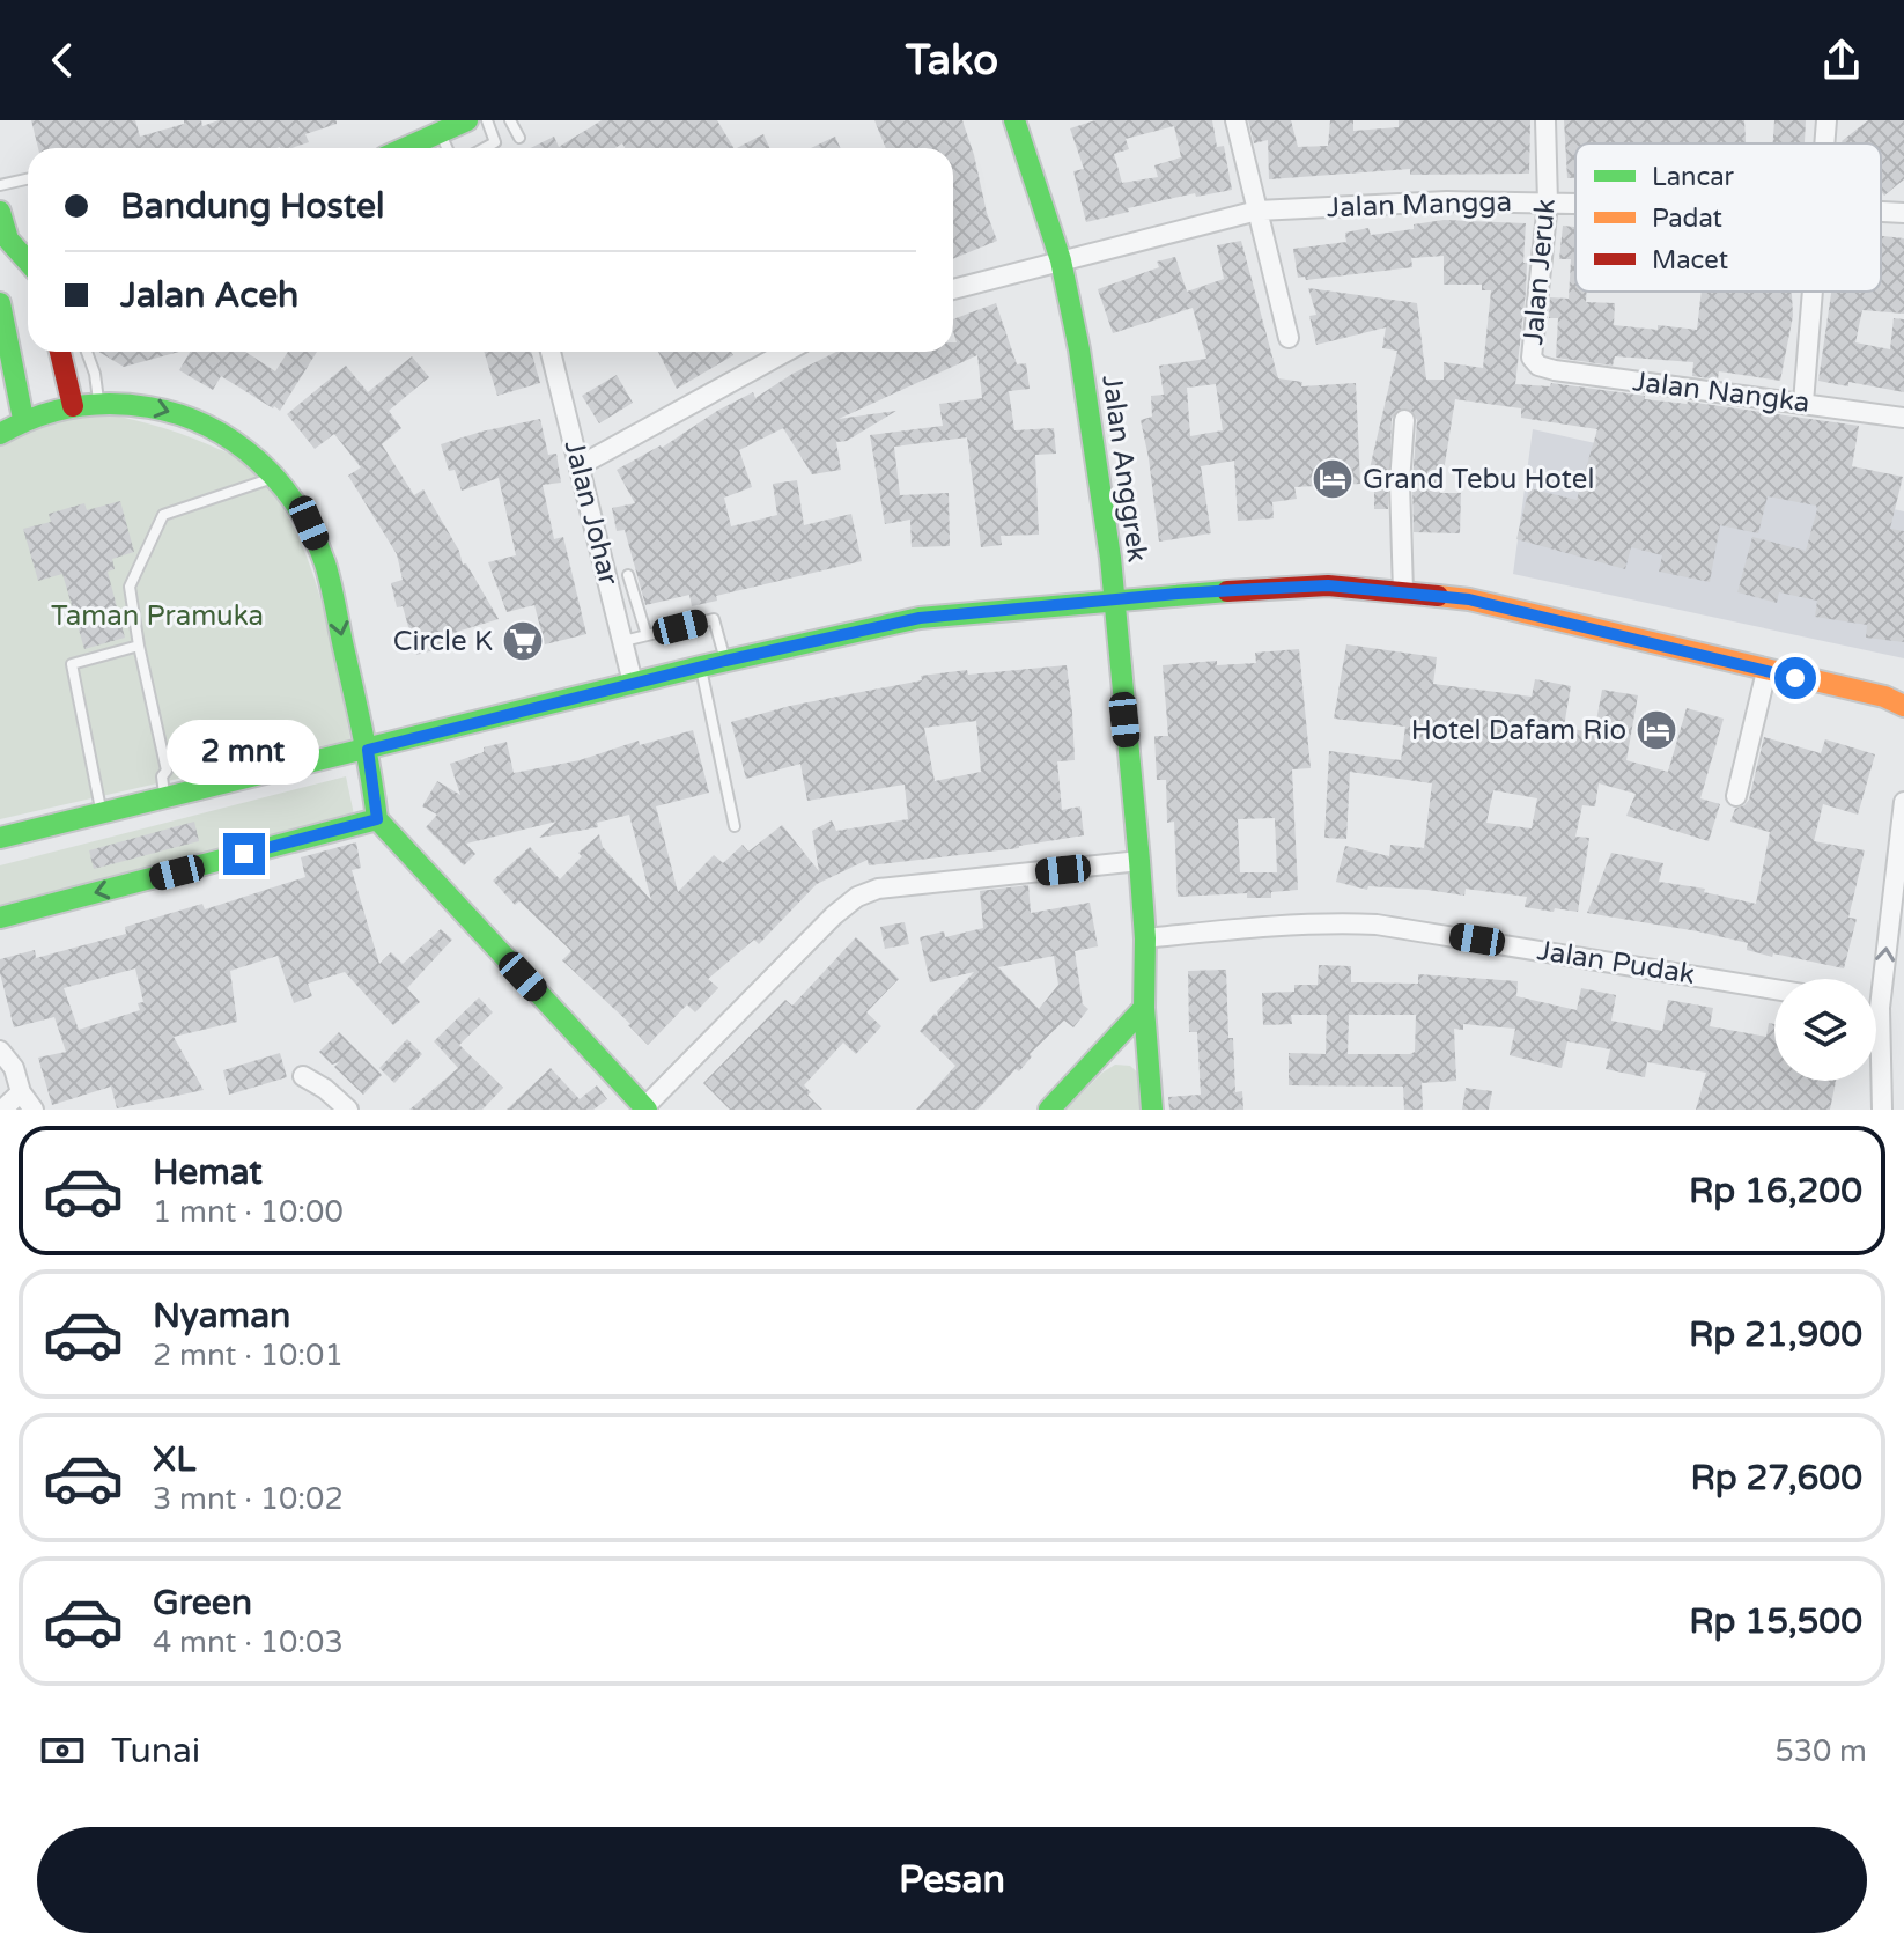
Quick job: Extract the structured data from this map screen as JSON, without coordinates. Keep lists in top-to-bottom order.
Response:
{
  "streets": {
    "street": [
      "Jalan Mangga",
      "Jalan Jeruk",
      "Jalan Nangka",
      "Jalan Anggrek",
      "Jalan Johar",
      "Jalan Pudak"
    ]
  },
  "crossings": [
    ["Jalan Mangga", "Jalan Jeruk"],
    ["Jalan Mangga", "Jalan Anggrek"],
    ["Jalan Jeruk", "Jalan Nangka"],
    ["Jalan Anggrek", "Jalan Pudak"]
  ],
  "parks": ["Taman Pramuka"],
  "places": {
    "hotel": ["Grand Tebu Hotel", "Hotel Dafam Rio"],
    "supermarket": ["Circle K"]
  },
  "legend": ["Lancar", "Padat", "Macet"],
  "page": {
    "header": "Tako",
    "banner": ["Bandung Hostel", "Jalan Aceh"],
    "bubble": "2 mnt",
    "list": [
      {
        "name": "Hemat",
        "note": "1 mnt · 10:00",
        "value": "Rp 16,200"
      },
      {
        "name": "Nyaman",
        "note": "2 mnt · 10:01",
        "value": "Rp 21,900"
      },
      {
        "name": "XL",
        "note": "3 mnt · 10:02",
        "value": "Rp 27,600"
      },
      {
        "name": "Green",
        "note": "4 mnt · 10:03",
        "value": "Rp 15,500"
      }
    ],
    "pay": ["Tunai", "530 m"],
    "buttons": "Pesan"
  }
}
